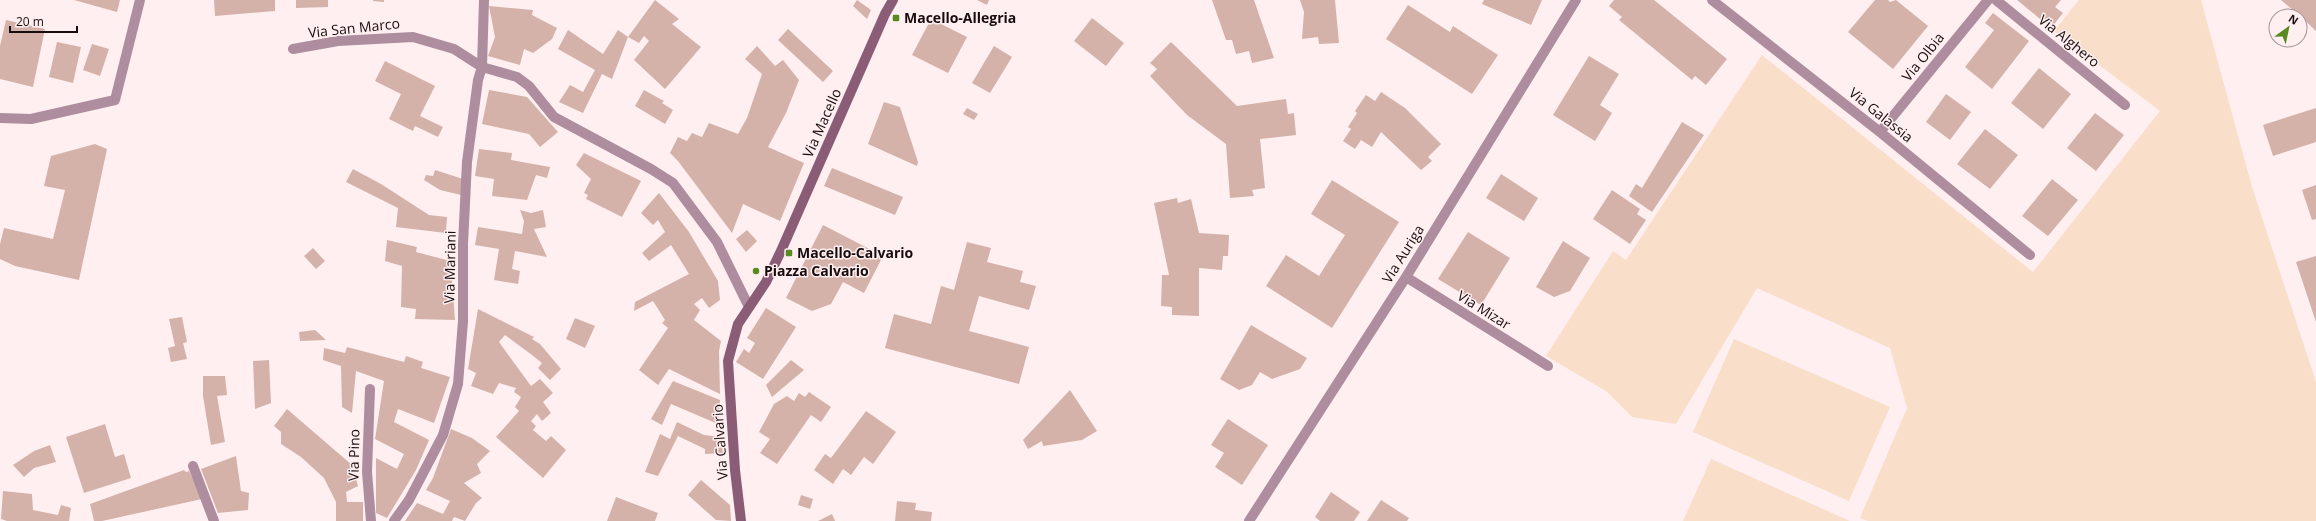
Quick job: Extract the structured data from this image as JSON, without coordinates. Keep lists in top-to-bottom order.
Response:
{
  "streets": {
    "main road": ["Via Macello", "Via Calvario"],
    "street": [
      "Via San Marco",
      "Via Alghero",
      "Via Olbia",
      "Via Galassia",
      "Via Auriga",
      "Via Mariani",
      "Via Mizar",
      "Via Pino"
    ]
  },
  "crossings": [
    ["Via San Marco", "Via Macello"],
    ["Via San Marco", "Via Mariani"],
    ["Via San Marco", "Via Calvario"],
    ["Via Olbia", "Via Galassia"],
    ["Via Macello", "Via Calvario"],
    ["Via Auriga", "Via Mizar"]
  ],
  "places": {
    "transit": ["Macello-Allegria", "Macello-Calvario"],
    "other": ["Piazza Calvario"]
  },
  "scale_bar": "20 m",
  "north": "top right"
}
